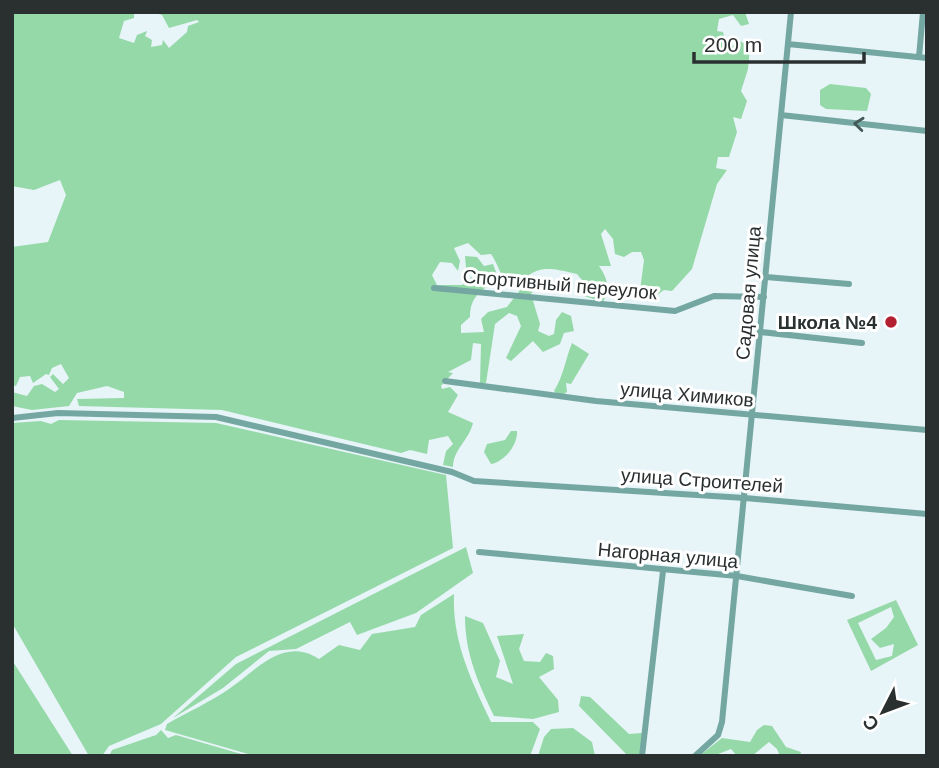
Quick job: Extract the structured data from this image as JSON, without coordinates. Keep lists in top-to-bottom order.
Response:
{
  "streets": {
    "street": [
      "Спортивный переулок",
      "Садовая улица",
      "улица Химиков",
      "улица Строителей",
      "Нагорная улица"
    ]
  },
  "crossings": [
    ["Спортивный переулок", "Садовая улица"],
    ["Садовая улица", "улица Химиков"],
    ["Садовая улица", "улица Строителей"],
    ["Садовая улица", "Нагорная улица"]
  ],
  "places": ["Школа №4"],
  "scale_bar": "200 m",
  "north": "bottom left"
}
